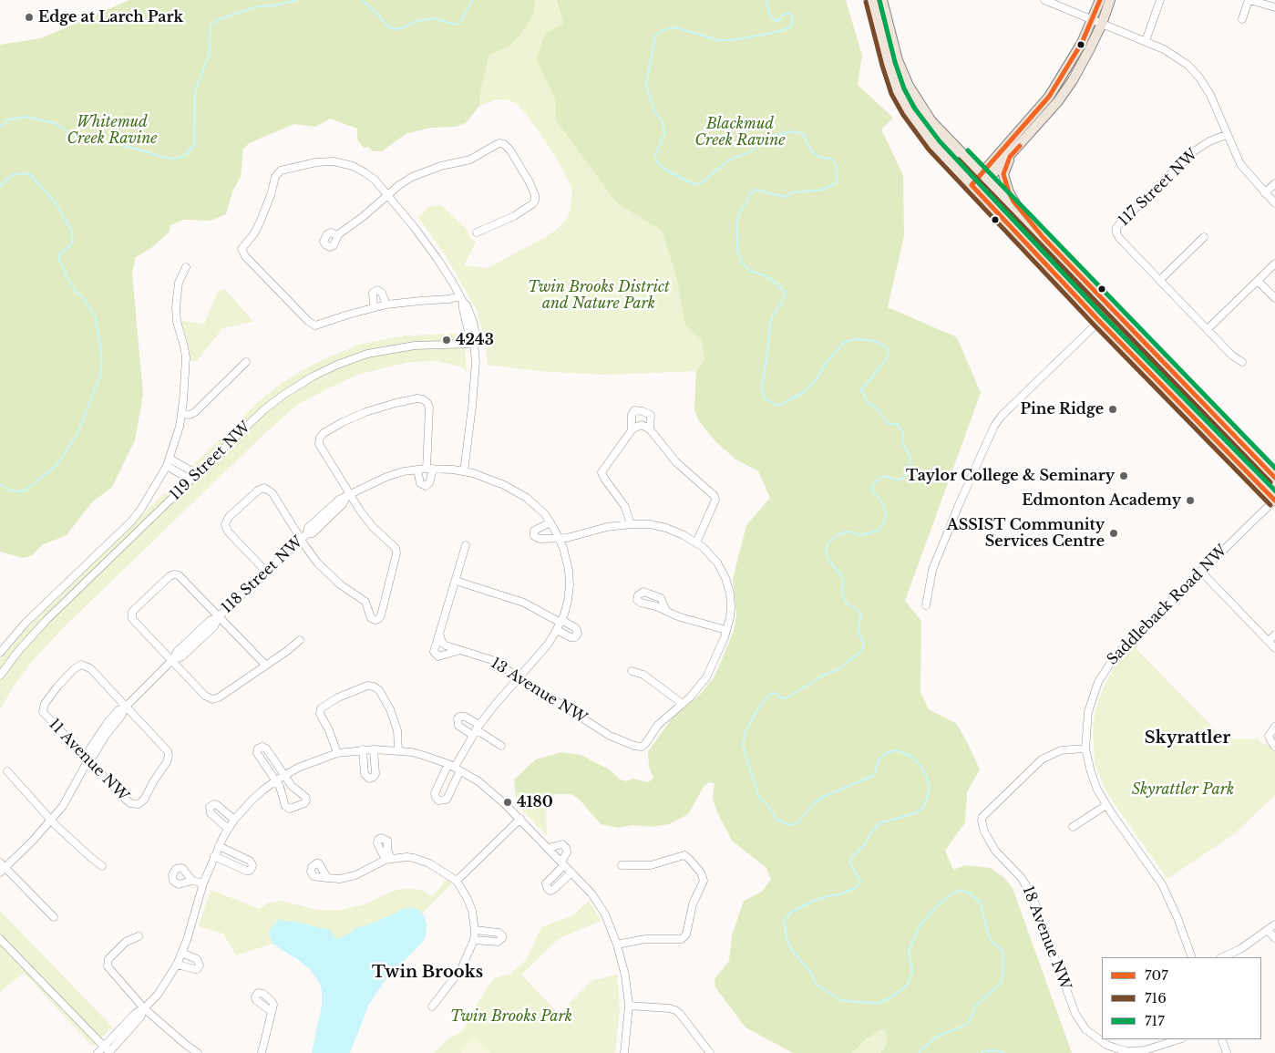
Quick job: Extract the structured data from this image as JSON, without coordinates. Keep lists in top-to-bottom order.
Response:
{
  "streets": {
    "street": [
      "117 Street NW",
      "119 Street NW",
      "118 Street NW",
      "Saddleback Road NW",
      "13 Avenue NW",
      "11 Avenue NW",
      "18 Avenue NW"
    ]
  },
  "crossings": [
    ["118 Street NW", "13 Avenue NW"],
    ["118 Street NW", "11 Avenue NW"],
    ["Saddleback Road NW", "18 Avenue NW"]
  ],
  "districts": ["Skyrattler", "Twin Brooks"],
  "parks": [
    "Whitemud Creek Ravine",
    "Blackmud Creek Ravine",
    "Twin Brooks District and Nature Park",
    "Skyrattler Park",
    "Twin Brooks Park"
  ],
  "places": [
    "Edge at Larch Park",
    "4243",
    "Pine Ridge",
    "Taylor College & Seminary",
    "Edmonton Academy",
    "ASSIST Community Services Centre",
    "4180"
  ],
  "lines": ["transit line 707", "transit line 717", "transit line 716"],
  "legend": ["707", "716", "717"]
}
